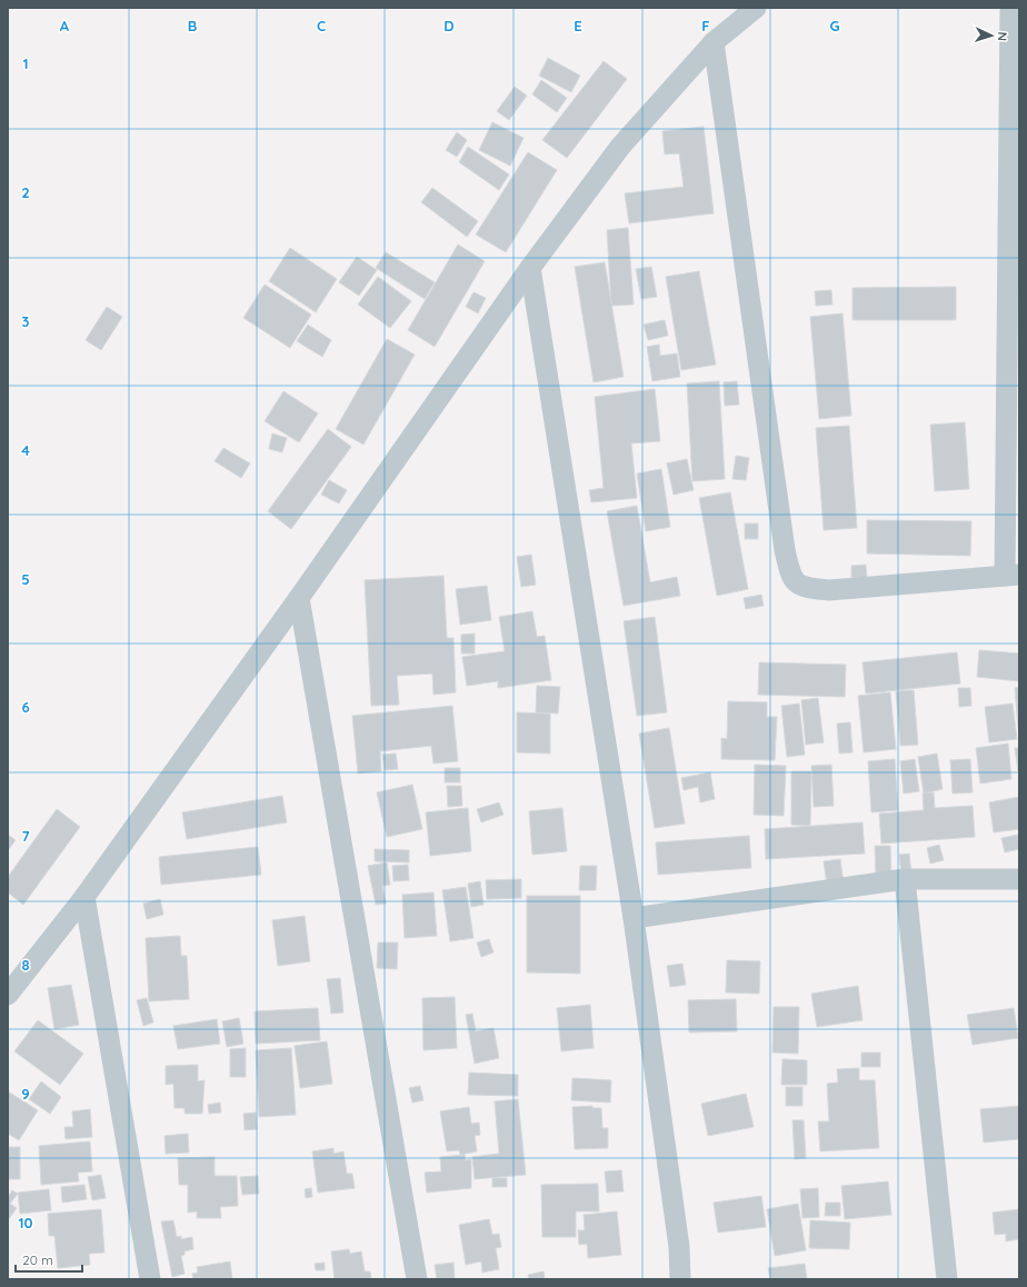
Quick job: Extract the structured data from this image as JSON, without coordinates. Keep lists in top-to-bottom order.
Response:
{
  "scale_bar": "20 m",
  "north": "right",
  "grid": {
    "columns": [
      "A",
      "B",
      "C",
      "D",
      "E",
      "F",
      "G"
    ],
    "rows": [
      "1",
      "2",
      "3",
      "4",
      "5",
      "6",
      "7",
      "8",
      "9",
      "10"
    ]
  }
}
